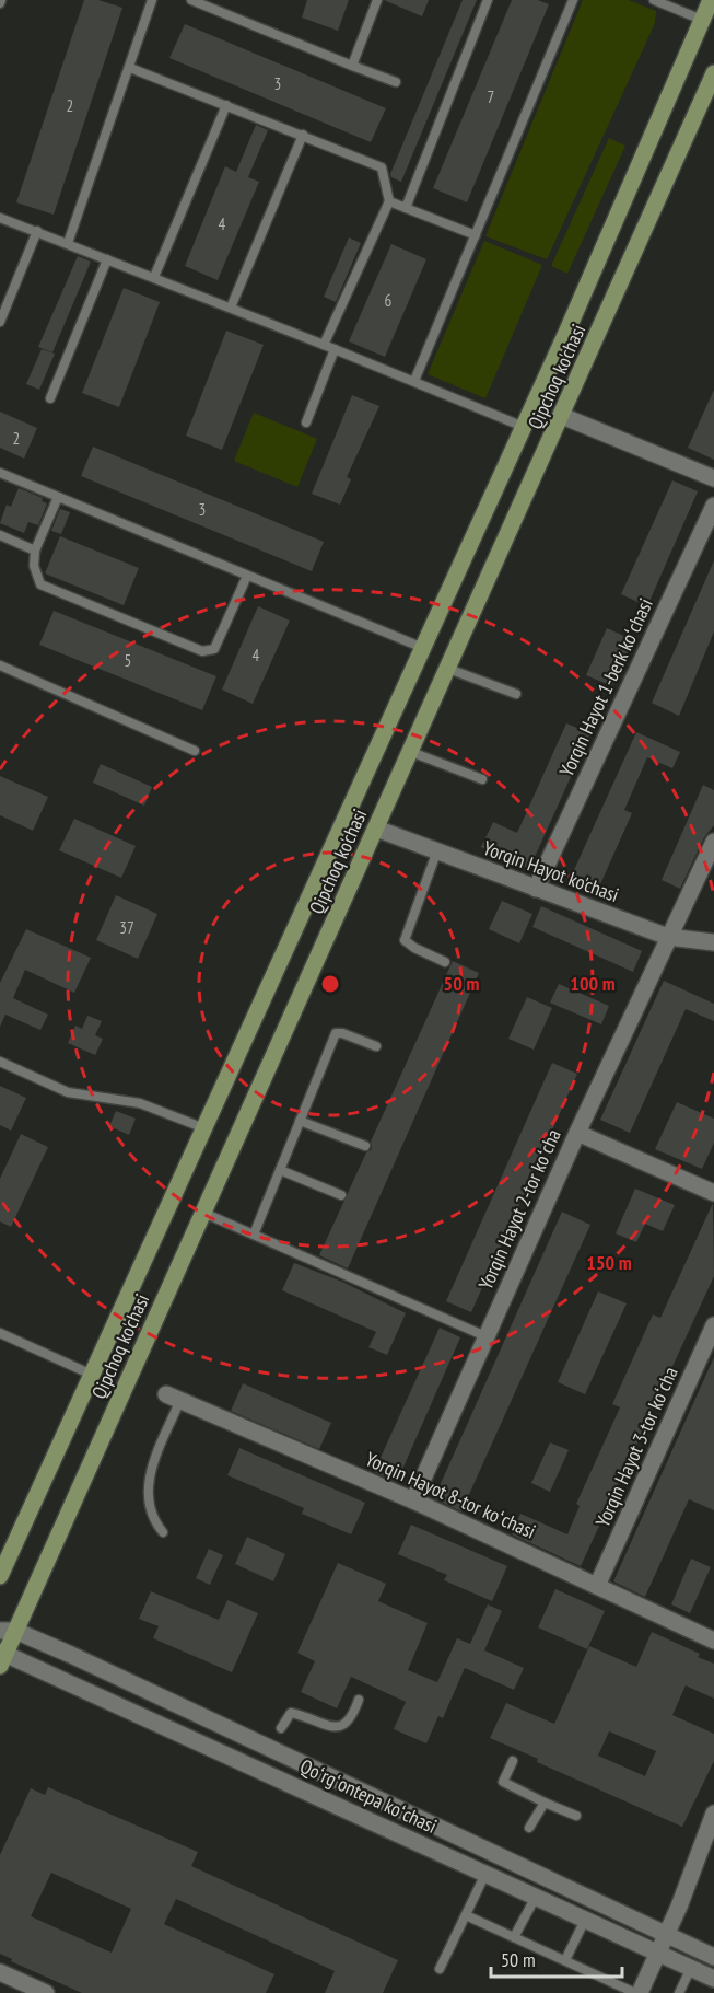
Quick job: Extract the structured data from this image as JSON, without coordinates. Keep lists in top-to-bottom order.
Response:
{
  "streets": {
    "main road": ["Qipchoq ko'chasi"],
    "street": [
      "Yorqin Hayot 1-berk koʻchasi",
      "Yorqin Hayot ko'chasi",
      "Yorqin Hayot 2-tor koʻcha",
      "Yorqin Hayot 3-tor koʻcha",
      "Yorqin Hayot 8-tor koʻchasi",
      "Qoʻrgʻontepa koʻchasi"
    ]
  },
  "crossings": [
    ["Qipchoq ko'chasi", "Yorqin Hayot ko'chasi"],
    ["Qipchoq ko'chasi", "Qoʻrgʻontepa koʻchasi"],
    ["Yorqin Hayot 1-berk koʻchasi", "Yorqin Hayot ko'chasi"],
    ["Yorqin Hayot ko'chasi", "Yorqin Hayot 2-tor koʻcha"],
    ["Yorqin Hayot 2-tor koʻcha", "Yorqin Hayot 8-tor koʻchasi"],
    ["Yorqin Hayot 3-tor koʻcha", "Yorqin Hayot 8-tor koʻchasi"]
  ],
  "house_numbers": [
    "3",
    "7",
    "2",
    "4",
    "6",
    "2",
    "3",
    "4",
    "5",
    "37"
  ],
  "scale_bar": "50 m",
  "rings": ["50 m", "100 m", "150 m"]
}
